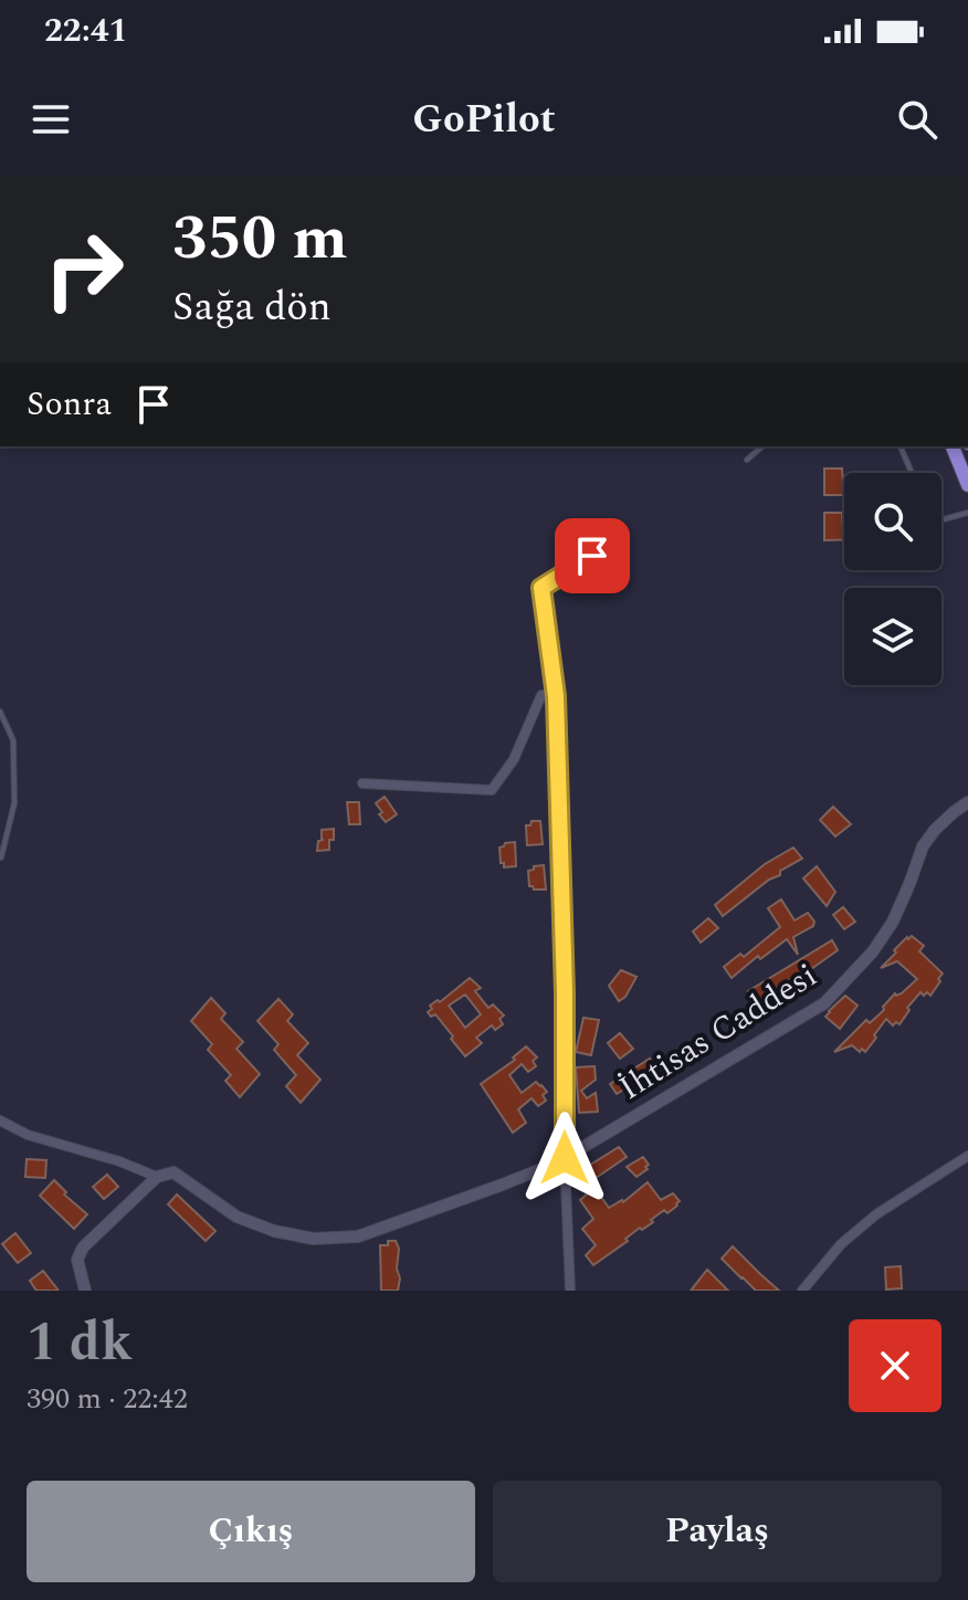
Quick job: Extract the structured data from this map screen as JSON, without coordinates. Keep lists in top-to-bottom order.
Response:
{
  "streets": {
    "street": ["İhtisas Caddesi"]
  },
  "page": {
    "status": "22:41",
    "header": "GoPilot",
    "turn": ["350 m", "Sağa dön"],
    "then": "Sonra",
    "heading": ["1 dk", "390 m · 22:42"],
    "buttons": ["Çıkış", "Paylaş"]
  }
}
